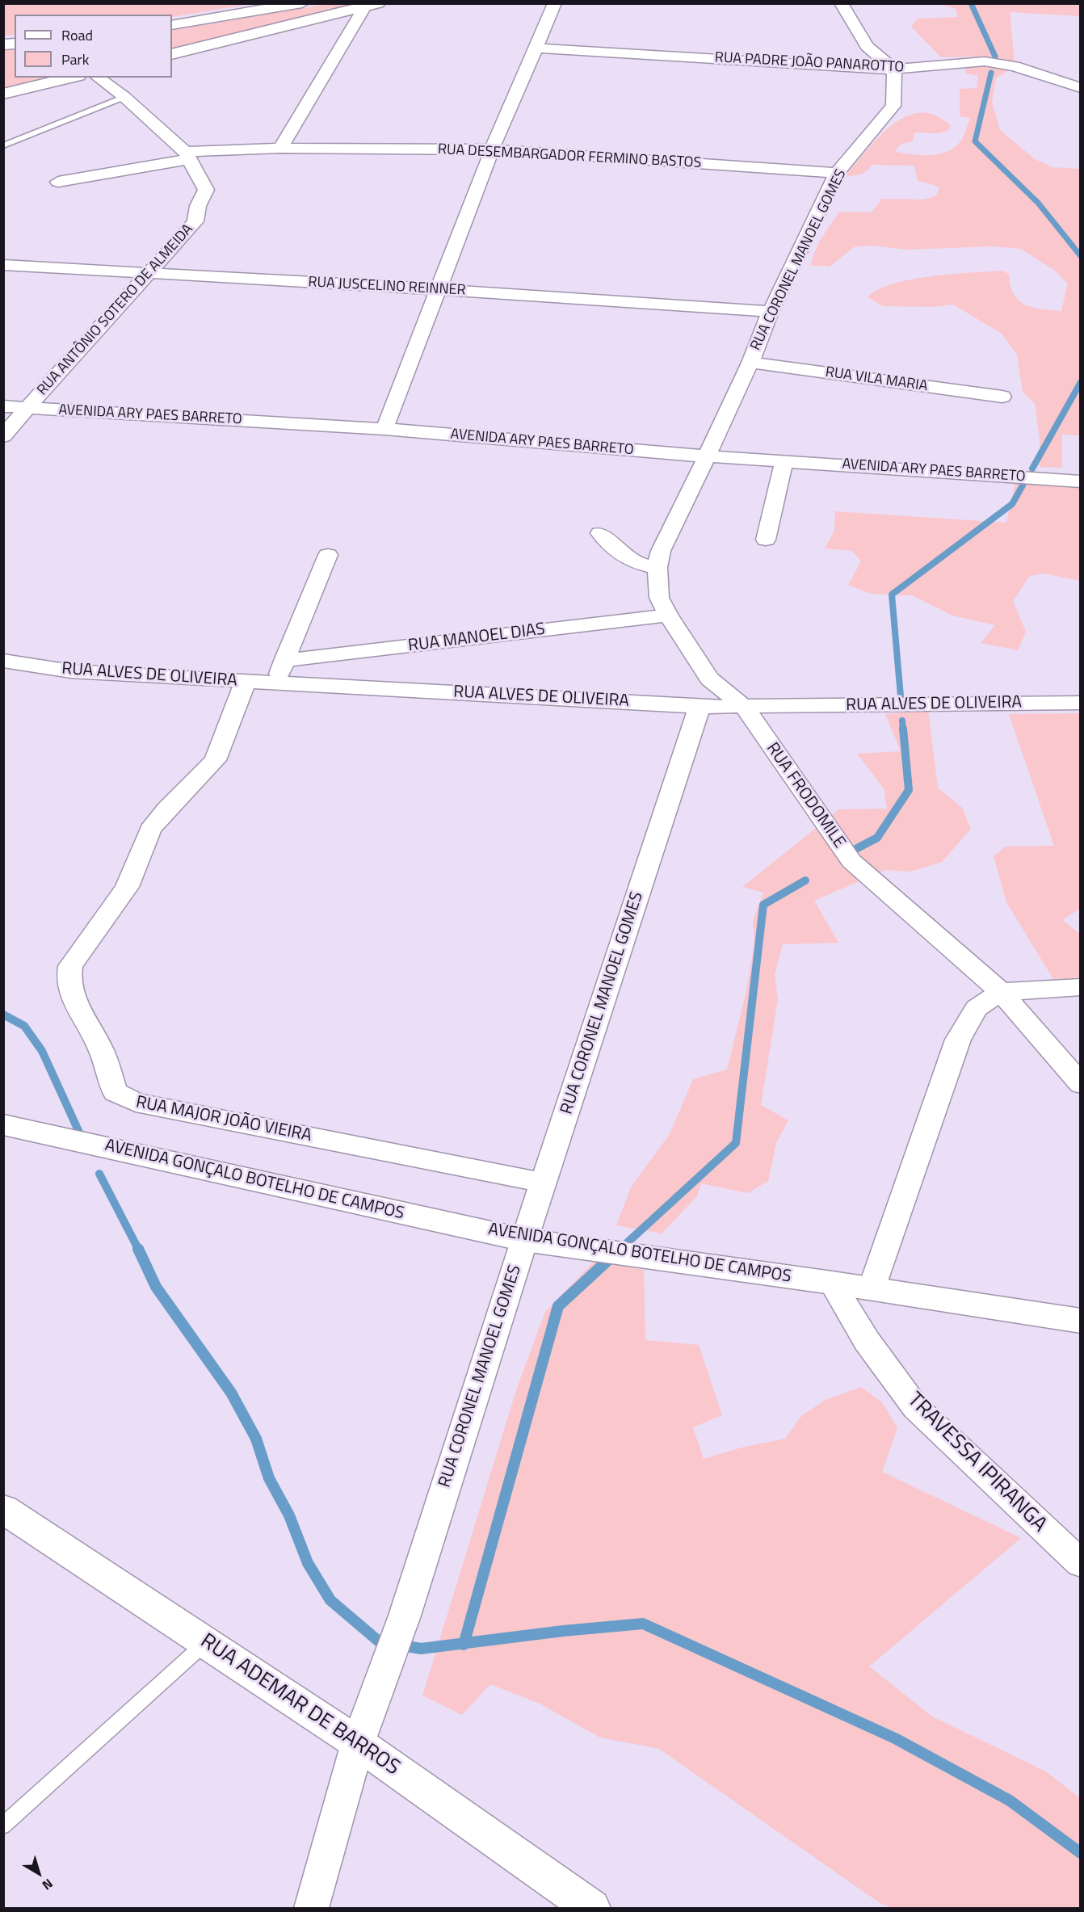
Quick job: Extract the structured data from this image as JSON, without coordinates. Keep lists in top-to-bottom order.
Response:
{
  "streets": {
    "street": [
      "RUA PADRE JOÃO PANAROTTO",
      "RUA DESEMBARGADOR FERMINO BASTOS",
      "RUA CORONEL MANOEL GOMES",
      "RUA JUSCELINO REINNER",
      "RUA ANTÔNIO SOTERO DE ALMEIDA",
      "RUA VILA MARIA",
      "AVENIDA ARY PAES BARRETO",
      "RUA MANOEL DIAS",
      "RUA ALVES DE OLIVEIRA",
      "RUA FRODOMILE",
      "RUA MAJOR JOÃO VIEIRA",
      "AVENIDA GONÇALO BOTELHO DE CAMPOS",
      "TRAVESSA IPIRANGA",
      "RUA ADEMAR DE BARROS"
    ]
  },
  "crossings": [
    ["RUA PADRE JOÃO PANAROTTO", "RUA CORONEL MANOEL GOMES"],
    ["RUA DESEMBARGADOR FERMINO BASTOS", "RUA CORONEL MANOEL GOMES"],
    ["RUA DESEMBARGADOR FERMINO BASTOS", "RUA ANTÔNIO SOTERO DE ALMEIDA"],
    ["RUA CORONEL MANOEL GOMES", "RUA JUSCELINO REINNER"],
    ["RUA CORONEL MANOEL GOMES", "RUA VILA MARIA"],
    ["RUA CORONEL MANOEL GOMES", "AVENIDA ARY PAES BARRETO"],
    ["RUA CORONEL MANOEL GOMES", "RUA ALVES DE OLIVEIRA"],
    ["RUA CORONEL MANOEL GOMES", "RUA FRODOMILE"],
    ["RUA CORONEL MANOEL GOMES", "RUA MAJOR JOÃO VIEIRA"],
    ["RUA CORONEL MANOEL GOMES", "AVENIDA GONÇALO BOTELHO DE CAMPOS"],
    ["RUA CORONEL MANOEL GOMES", "RUA ADEMAR DE BARROS"],
    ["RUA JUSCELINO REINNER", "RUA ANTÔNIO SOTERO DE ALMEIDA"],
    ["RUA ANTÔNIO SOTERO DE ALMEIDA", "AVENIDA ARY PAES BARRETO"],
    ["AVENIDA ARY PAES BARRETO", "RUA FRODOMILE"],
    ["RUA MANOEL DIAS", "RUA FRODOMILE"],
    ["RUA ALVES DE OLIVEIRA", "RUA FRODOMILE"],
    ["RUA ALVES DE OLIVEIRA", "RUA MAJOR JOÃO VIEIRA"],
    ["AVENIDA GONÇALO BOTELHO DE CAMPOS", "TRAVESSA IPIRANGA"]
  ],
  "legend": ["Road", "Park"],
  "north": "bottom right"
}
